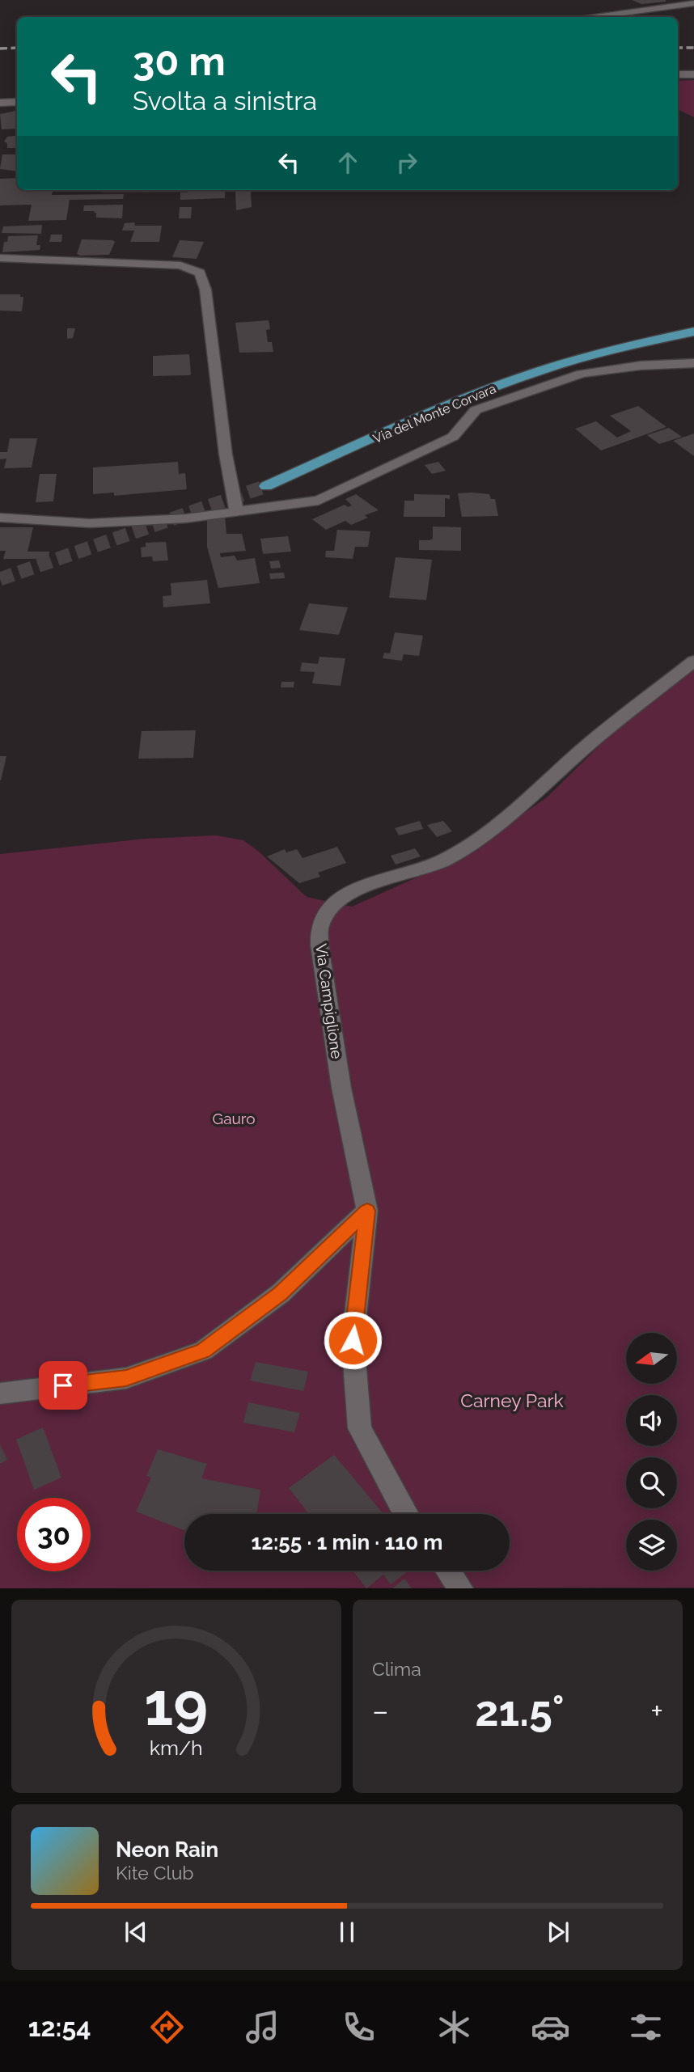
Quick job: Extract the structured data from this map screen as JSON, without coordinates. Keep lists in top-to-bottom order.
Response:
{
  "streets": {
    "main road": ["Via del Monte Corvara"],
    "street": ["Via Campiglione"]
  },
  "parks": ["Gauro", "Carney Park"],
  "north": "left",
  "page": {
    "turn": ["30 m", "Svolta a sinistra"],
    "limit": "30",
    "trip": "12:55 · 1 min · 110 m",
    "tile": "Clima",
    "heat": ["−", "21.5°", "+"],
    "song": ["Neon Rain", "Kite Club"],
    "tabs": "12:54",
    "gauge": ["19", "km/h"]
  }
}
